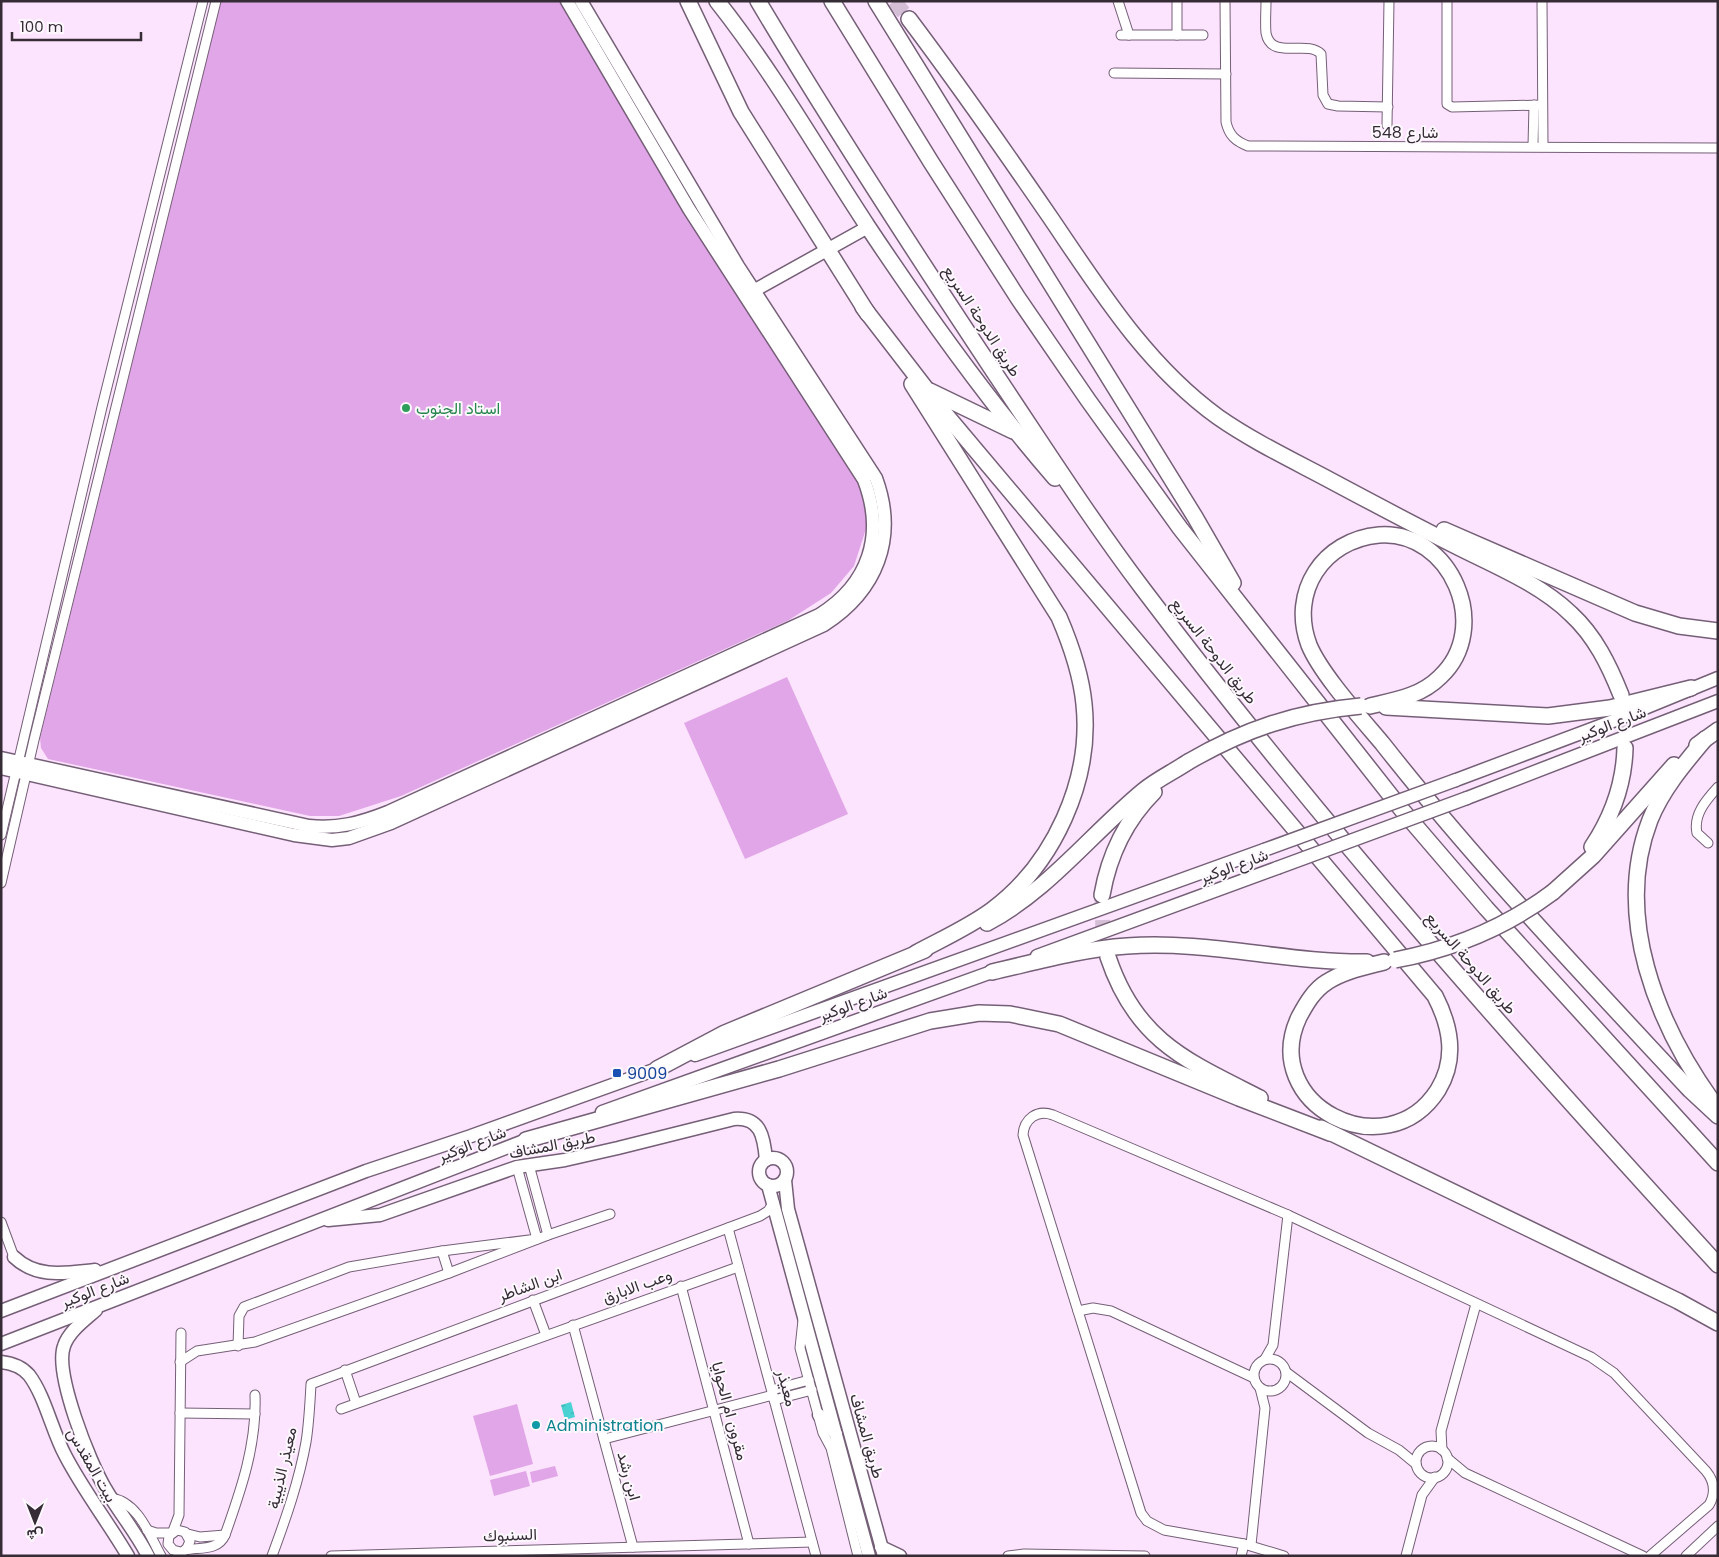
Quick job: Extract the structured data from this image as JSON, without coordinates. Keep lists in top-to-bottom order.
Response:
{
  "streets": {
    "highway": ["طريق الدوحة السريع"],
    "main road": ["شارع الوكير", "طريق المشاف", "بيت المقدس"],
    "street": [
      "شارع 548",
      "ابن الشاطر",
      "وعب الابارق",
      "معيذر",
      "مقرون ام الحوايا",
      "معيذر الذيبية",
      "ابن رشد",
      "السنبوك"
    ]
  },
  "crossings": [
    ["شارع الوكير", "طريق المشاف"],
    ["شارع الوكير", "بيت المقدس"],
    ["طريق المشاف", "ابن الشاطر"],
    ["ابن الشاطر", "معيذر"],
    ["ابن الشاطر", "معيذر الذيبية"],
    ["وعب الابارق", "معيذر"],
    ["وعب الابارق", "مقرون ام الحوايا"],
    ["وعب الابارق", "ابن رشد"],
    ["معيذر", "السنبوك"],
    ["مقرون ام الحوايا", "السنبوك"],
    ["ابن رشد", "السنبوك"]
  ],
  "places": {
    "other": ["استاد الجنوب", "Administration"],
    "transit": ["9009"]
  },
  "scale_bar": "100 m",
  "north": "bottom"
}
